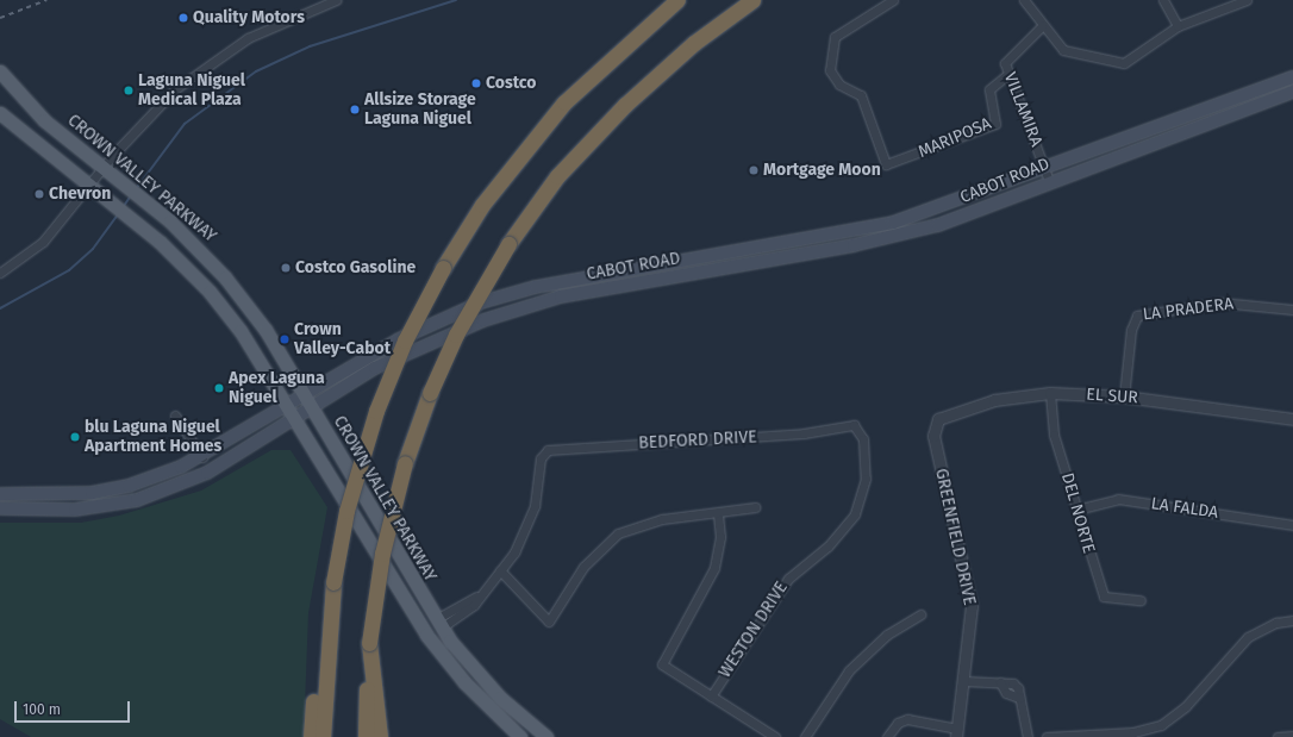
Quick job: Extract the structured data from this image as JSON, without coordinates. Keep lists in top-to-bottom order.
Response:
{
  "streets": {
    "main road": ["CROWN VALLEY PARKWAY", "CABOT ROAD"],
    "street": [
      "VILLAMIRA",
      "MARIPOSA",
      "LA PRADERA",
      "EL SUR",
      "BEDFORD DRIVE",
      "LA FALDA",
      "DEL NORTE",
      "GREENFIELD DRIVE",
      "WESTON DRIVE"
    ]
  },
  "crossings": [
    ["VILLAMIRA", "MARIPOSA"],
    ["VILLAMIRA", "CABOT ROAD"],
    ["CROWN VALLEY PARKWAY", "CABOT ROAD"],
    ["LA PRADERA", "EL SUR"],
    ["EL SUR", "DEL NORTE"],
    ["EL SUR", "GREENFIELD DRIVE"],
    ["BEDFORD DRIVE", "WESTON DRIVE"],
    ["LA FALDA", "DEL NORTE"]
  ],
  "places": [
    "Quality Motors",
    "Costco",
    "Laguna Niguel Medical Plaza",
    "Allsize Storage Laguna Niguel",
    "Mortgage Moon",
    "Chevron",
    "Costco Gasoline",
    "Crown Valley-Cabot",
    "Apex Laguna Niguel",
    "blu Laguna Niguel Apartment Homes"
  ],
  "scale_bar": "100 m"
}
